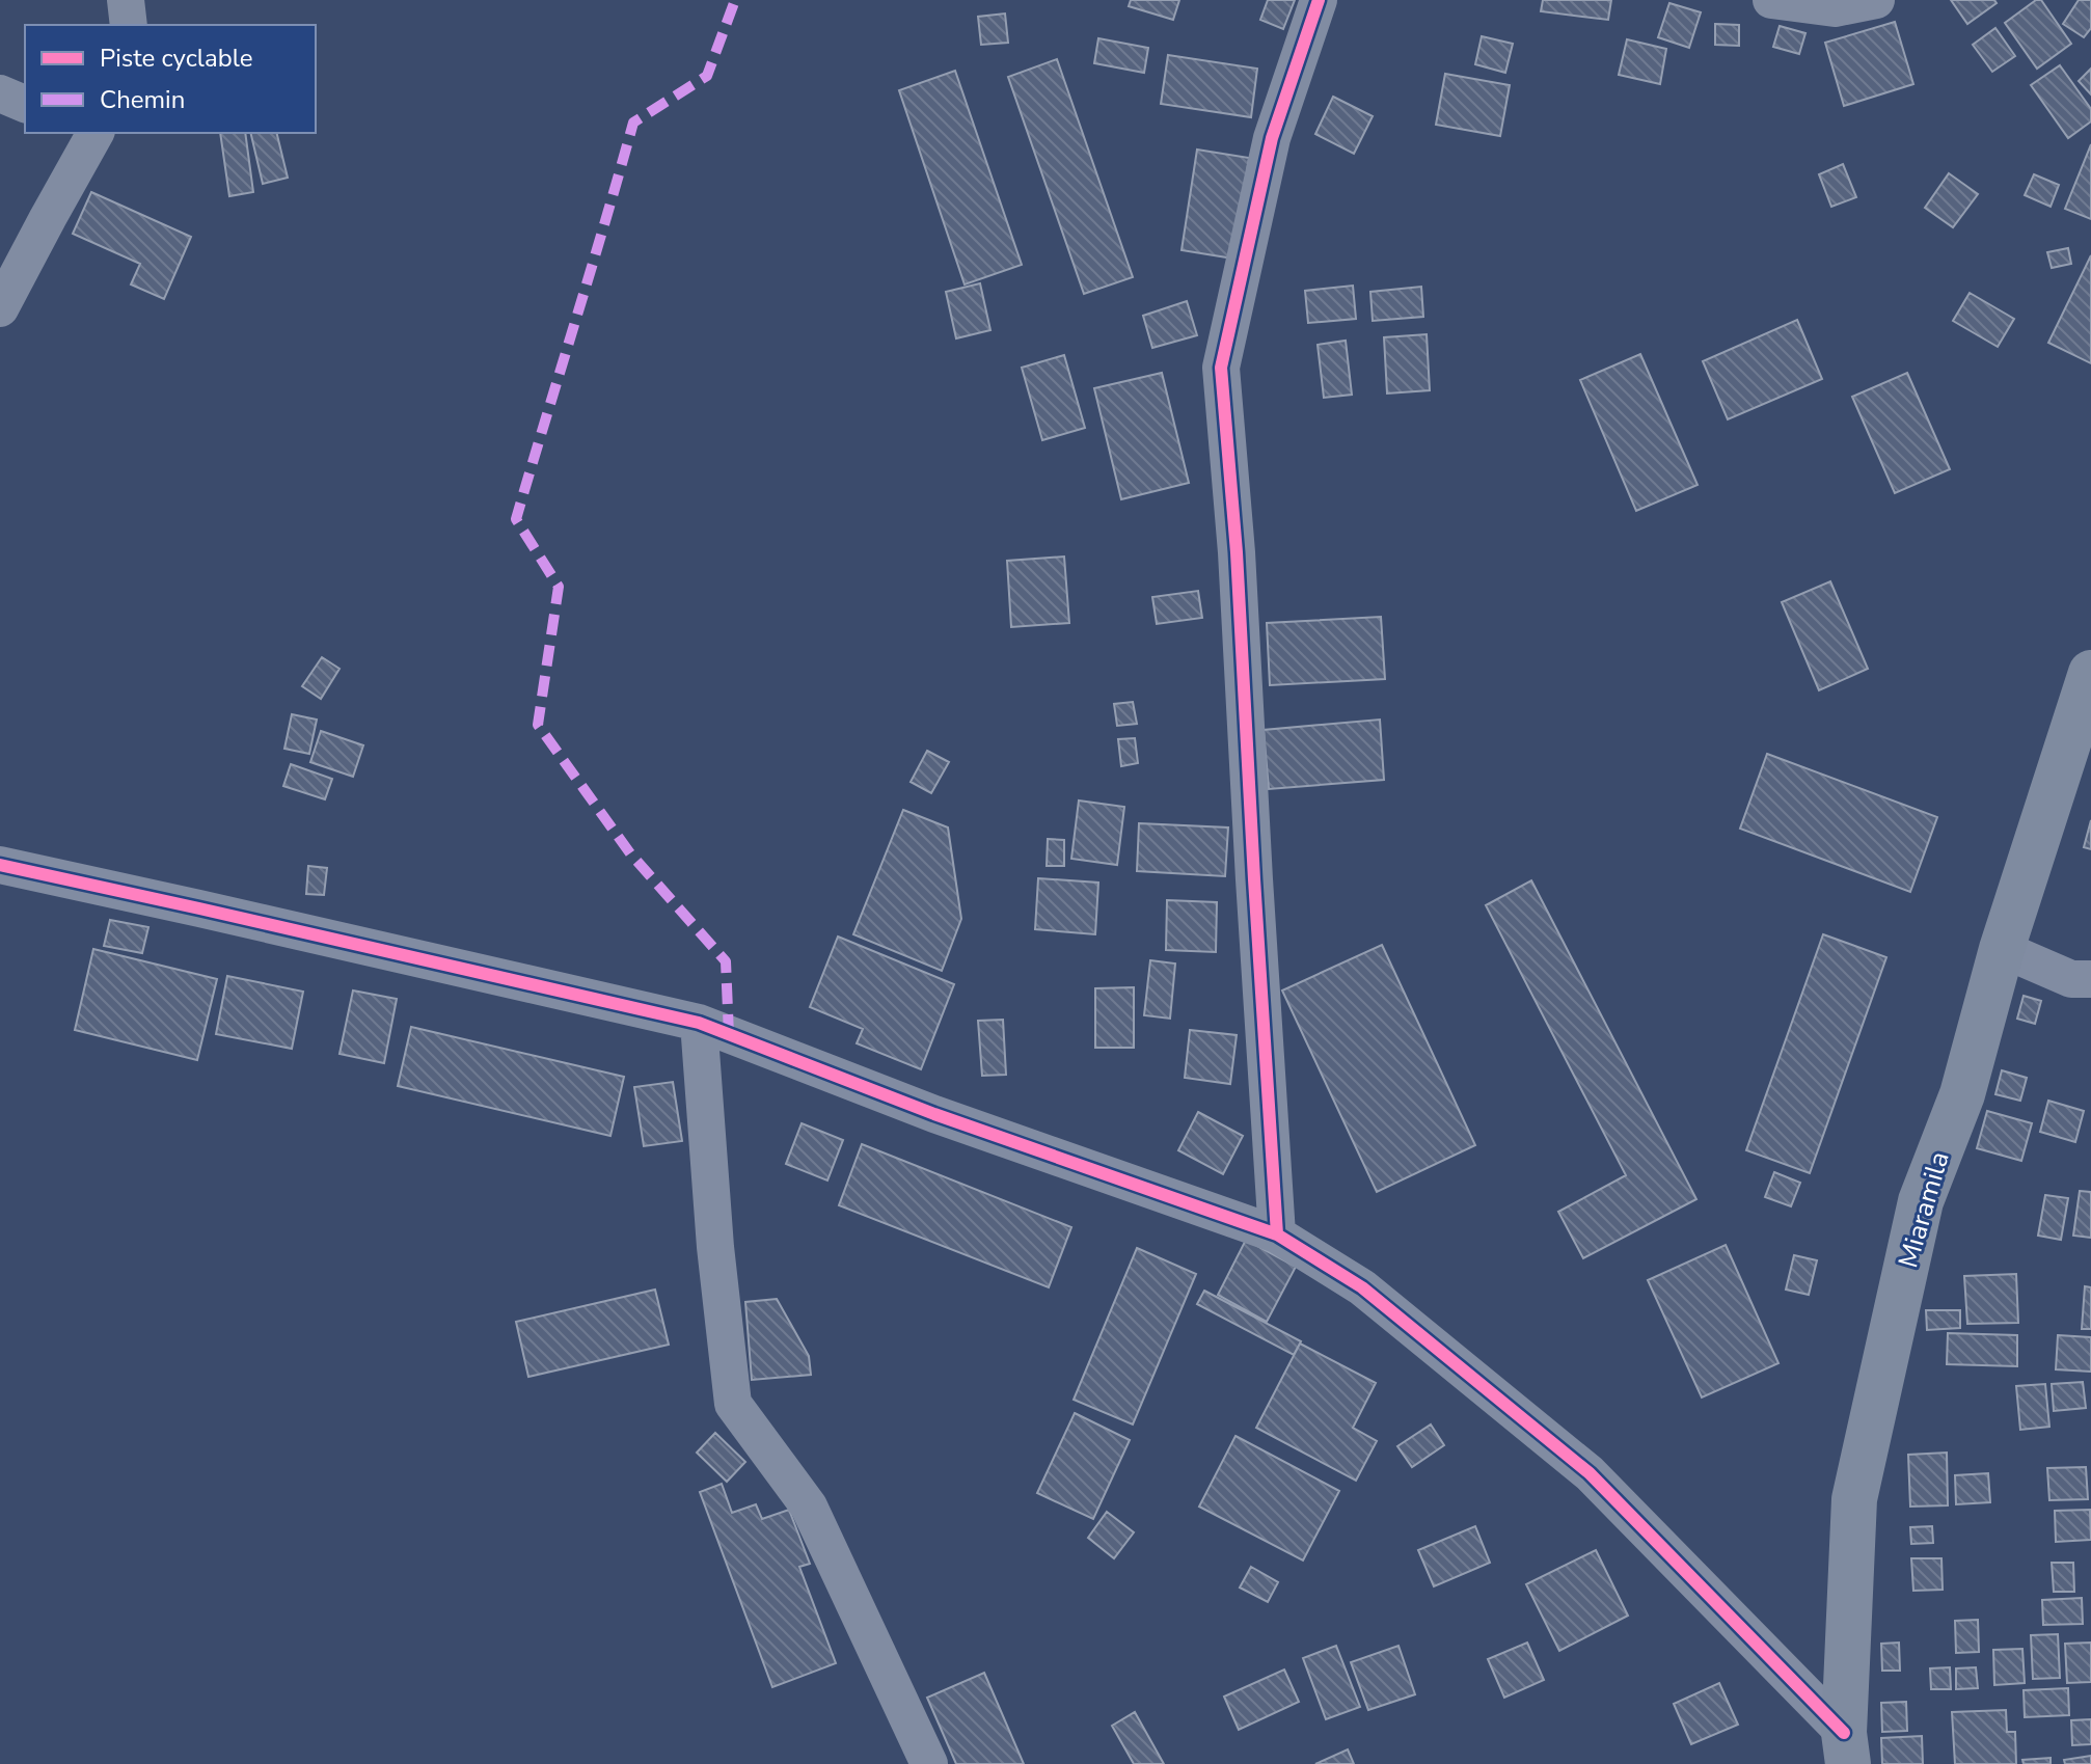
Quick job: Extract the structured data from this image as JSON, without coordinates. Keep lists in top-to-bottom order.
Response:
{
  "streets": {
    "main road": ["Miaramila"]
  },
  "legend": ["Piste cyclable", "Chemin"]
}
